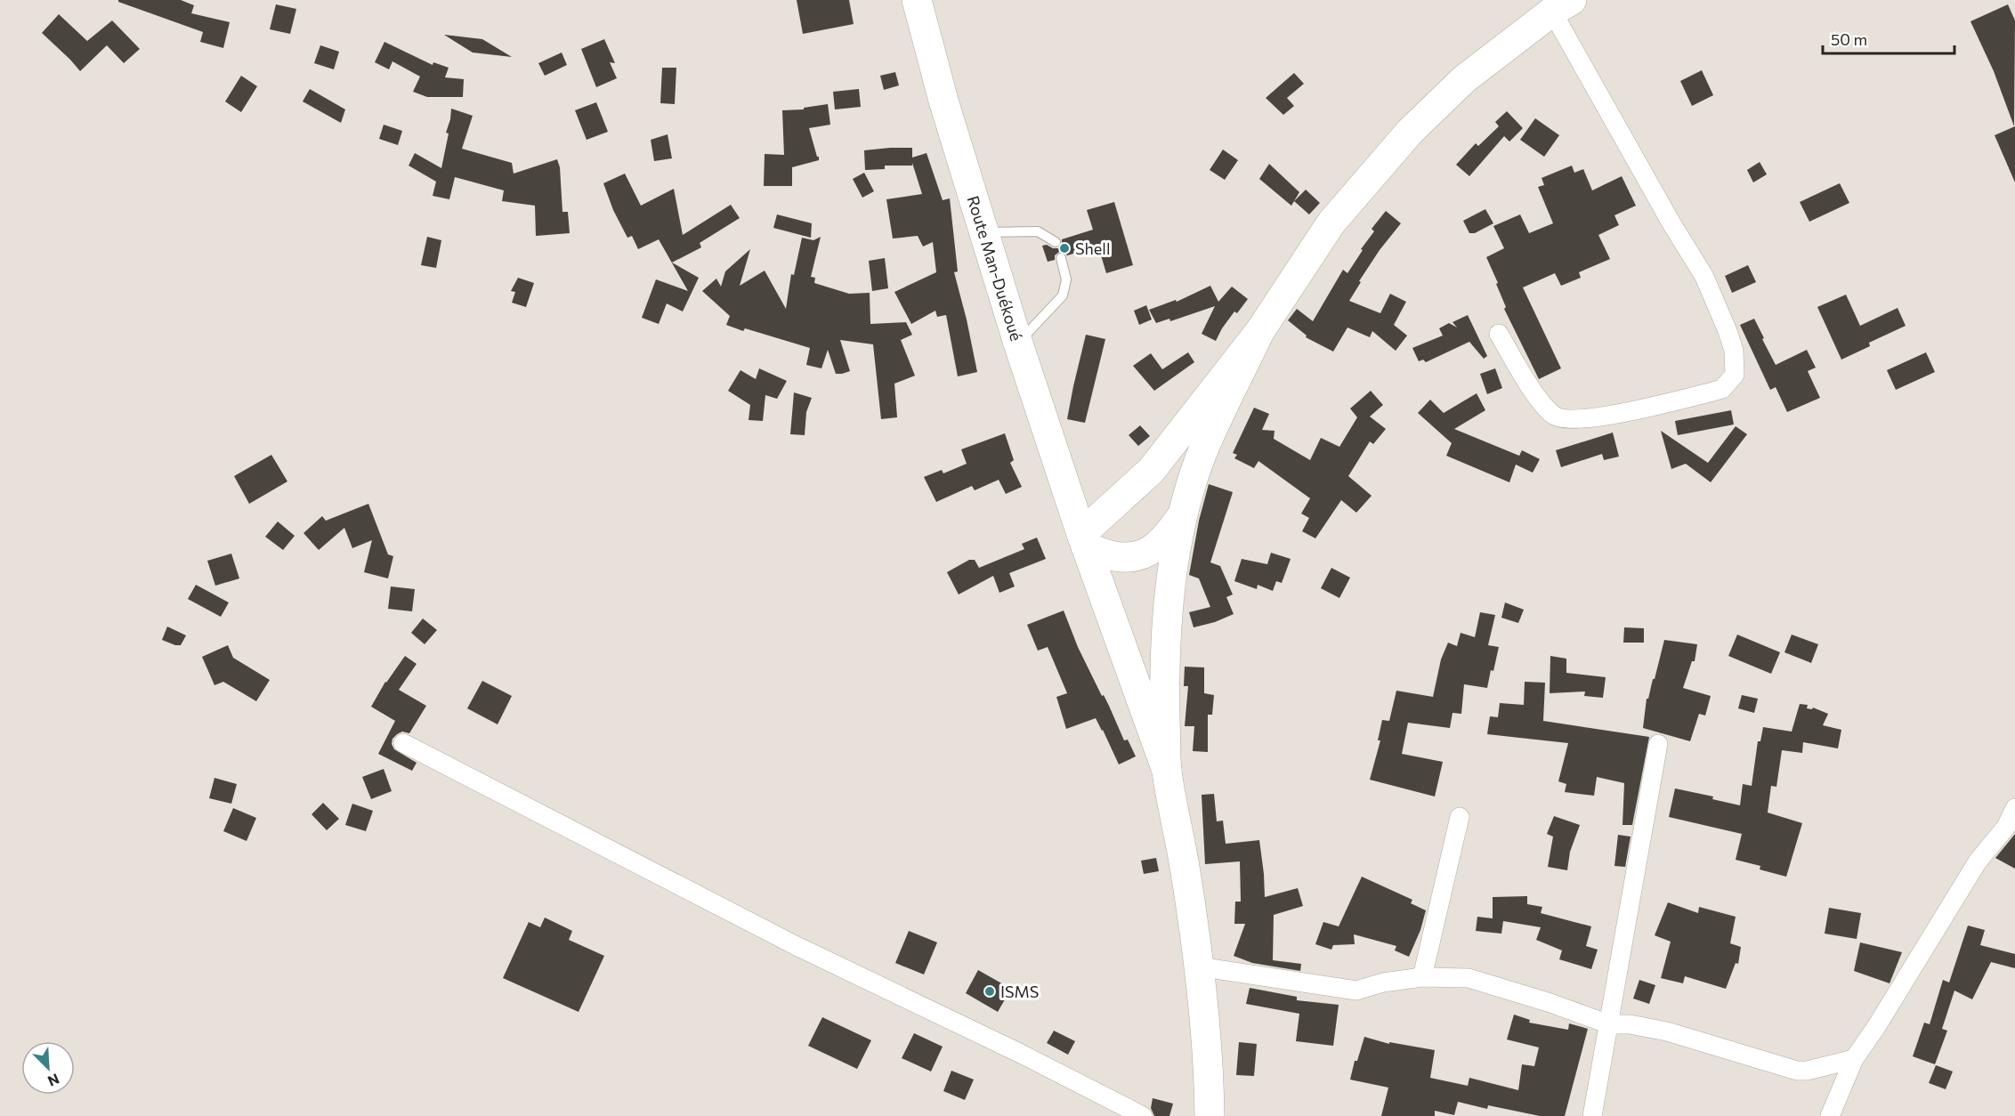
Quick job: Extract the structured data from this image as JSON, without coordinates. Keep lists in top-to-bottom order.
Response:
{
  "streets": {
    "main road": ["Route Man-Duékoué"]
  },
  "places": ["Shell", "ISMS"],
  "scale_bar": "50 m",
  "north": "bottom right"
}
